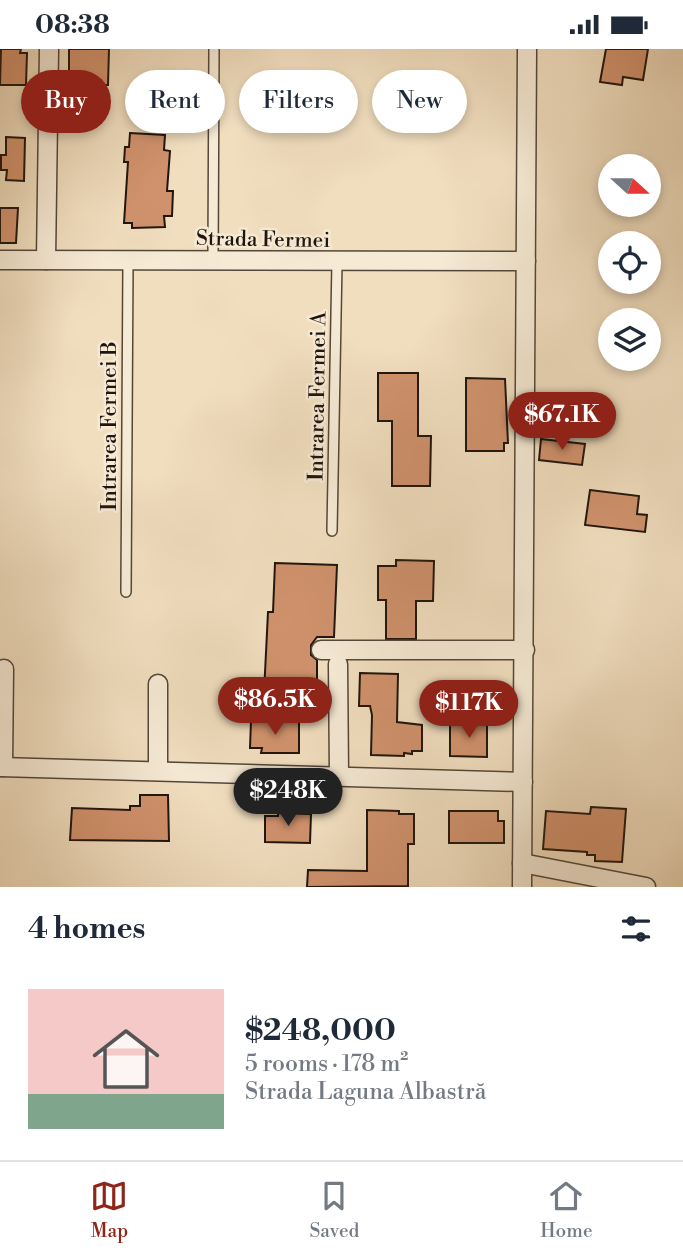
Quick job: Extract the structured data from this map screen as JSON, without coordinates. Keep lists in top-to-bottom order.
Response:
{
  "streets": {
    "street": ["Strada Fermei"],
    "lane": ["Intrarea Fermei A", "Intrarea Fermei B"]
  },
  "crossings": [
    ["Strada Fermei", "Intrarea Fermei A"],
    ["Strada Fermei", "Intrarea Fermei B"]
  ],
  "north": "right",
  "page": {
    "status": "08:38",
    "chip": [
      "Buy",
      "Rent",
      "Filters",
      "New"
    ],
    "price": [
      "$67.1K",
      "$86.5K",
      "$117K",
      "$248K"
    ],
    "heading": "4 homes",
    "list": [
      {
        "name": "$248,000",
        "note": "5 rooms · 178 m² · Strada Laguna Albastră"
      }
    ],
    "tabs": ["Map", "Saved", "Home"]
  }
}
